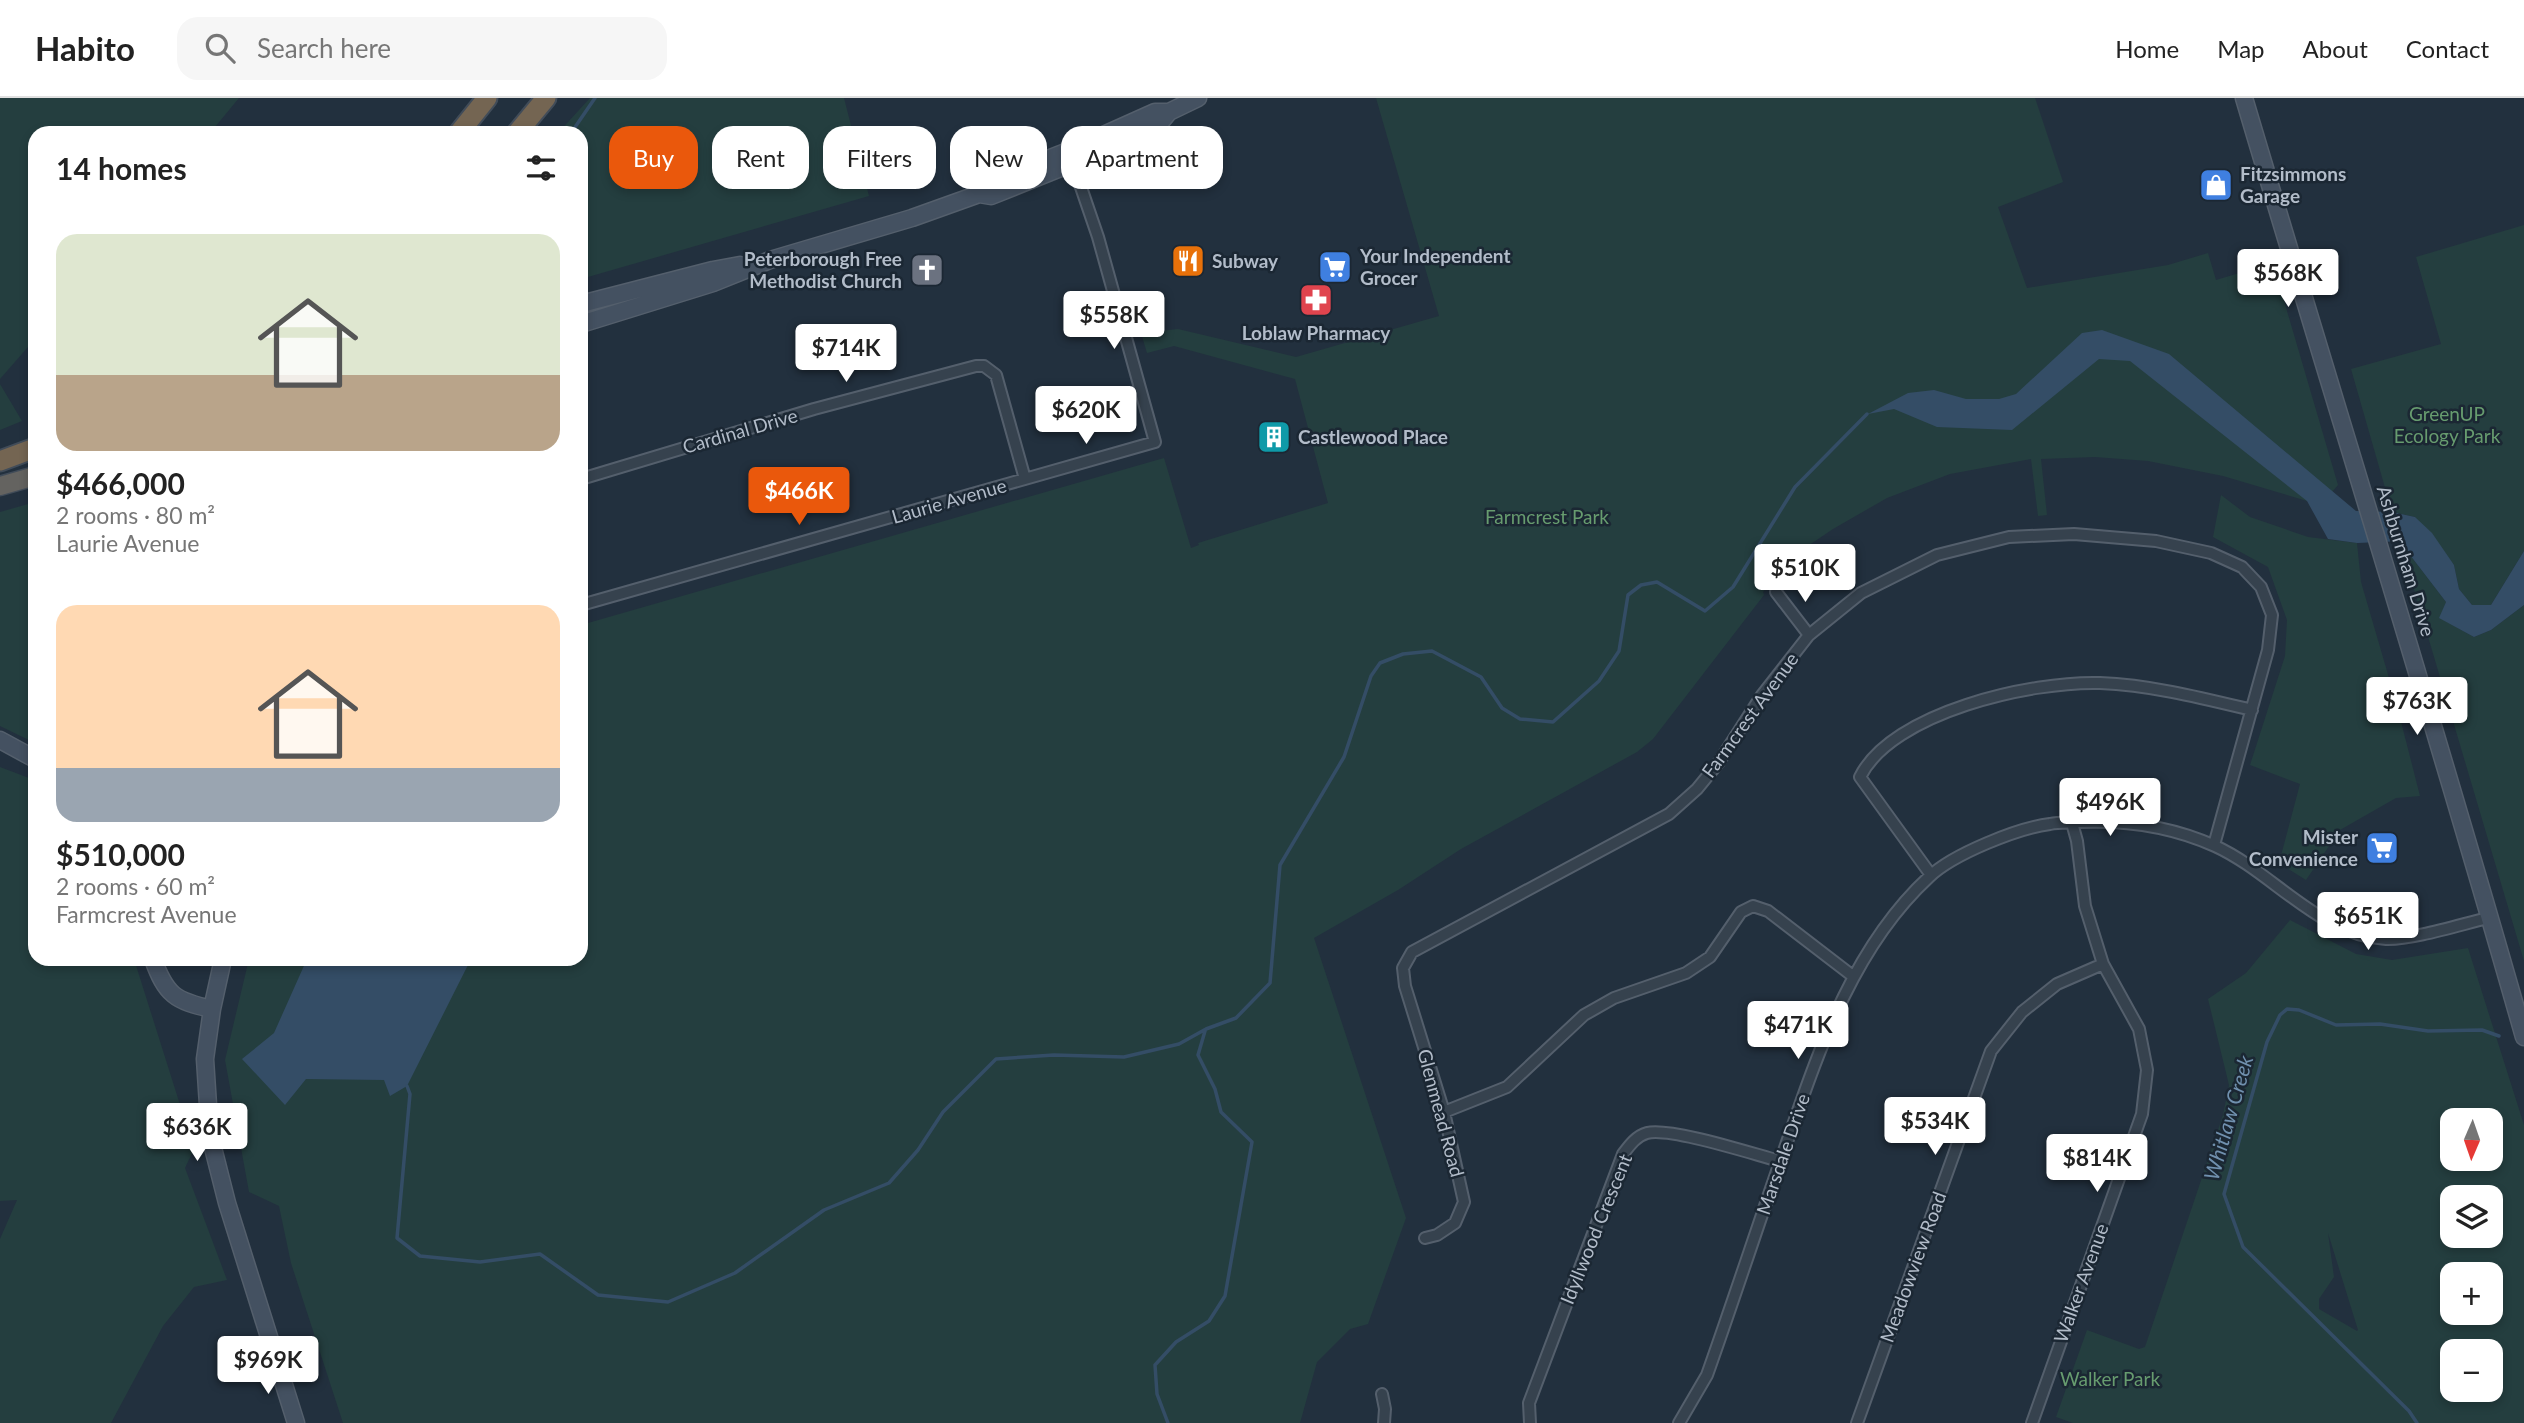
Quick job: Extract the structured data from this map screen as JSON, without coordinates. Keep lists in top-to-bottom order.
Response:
{
  "streets": {
    "main road": ["Ashburnham Drive"],
    "street": [
      "Cardinal Drive",
      "Laurie Avenue",
      "Farmcrest Avenue",
      "Glenmead Road",
      "Marsdale Drive",
      "Idyllwood Crescent",
      "Meadowview Road",
      "Walker Avenue"
    ]
  },
  "crossings": [
    ["Cardinal Drive", "Laurie Avenue"],
    ["Ashburnham Drive", "Marsdale Drive"],
    ["Farmcrest Avenue", "Glenmead Road"],
    ["Farmcrest Avenue", "Marsdale Drive"],
    ["Marsdale Drive", "Idyllwood Crescent"],
    ["Marsdale Drive", "Walker Avenue"],
    ["Meadowview Road", "Walker Avenue"]
  ],
  "water": ["Whitlaw Creek"],
  "parks": ["GreenUP Ecology Park", "Farmcrest Park", "Walker Park"],
  "places": {
    "shop": ["Fitzsimmons Garage"],
    "restaurant": ["Subway"],
    "supermarket": ["Your Independent Grocer", "Mister Convenience"],
    "church": ["Peterborough Free Methodist Church"],
    "pharmacy": ["Loblaw Pharmacy"],
    "building": ["Castlewood Place"]
  },
  "north": "bottom",
  "page": {
    "header": "Habito",
    "search": "Search here",
    "nav": [
      "Home",
      "Map",
      "About",
      "Contact"
    ],
    "chip": [
      "Buy",
      "Rent",
      "Filters",
      "New",
      "Apartment"
    ],
    "heading": "14 homes",
    "list": [
      {
        "name": "$466,000",
        "note": "2 rooms · 80 m² · Laurie Avenue"
      },
      {
        "name": "$510,000",
        "note": "2 rooms · 60 m² · Farmcrest Avenue"
      }
    ],
    "price": [
      "$568K",
      "$558K",
      "$714K",
      "$620K",
      "$466K",
      "$510K",
      "$763K",
      "$496K",
      "$651K",
      "$471K",
      "$534K",
      "$636K",
      "$814K",
      "$969K"
    ],
    "map_buttons": ["+", "−"]
  }
}
